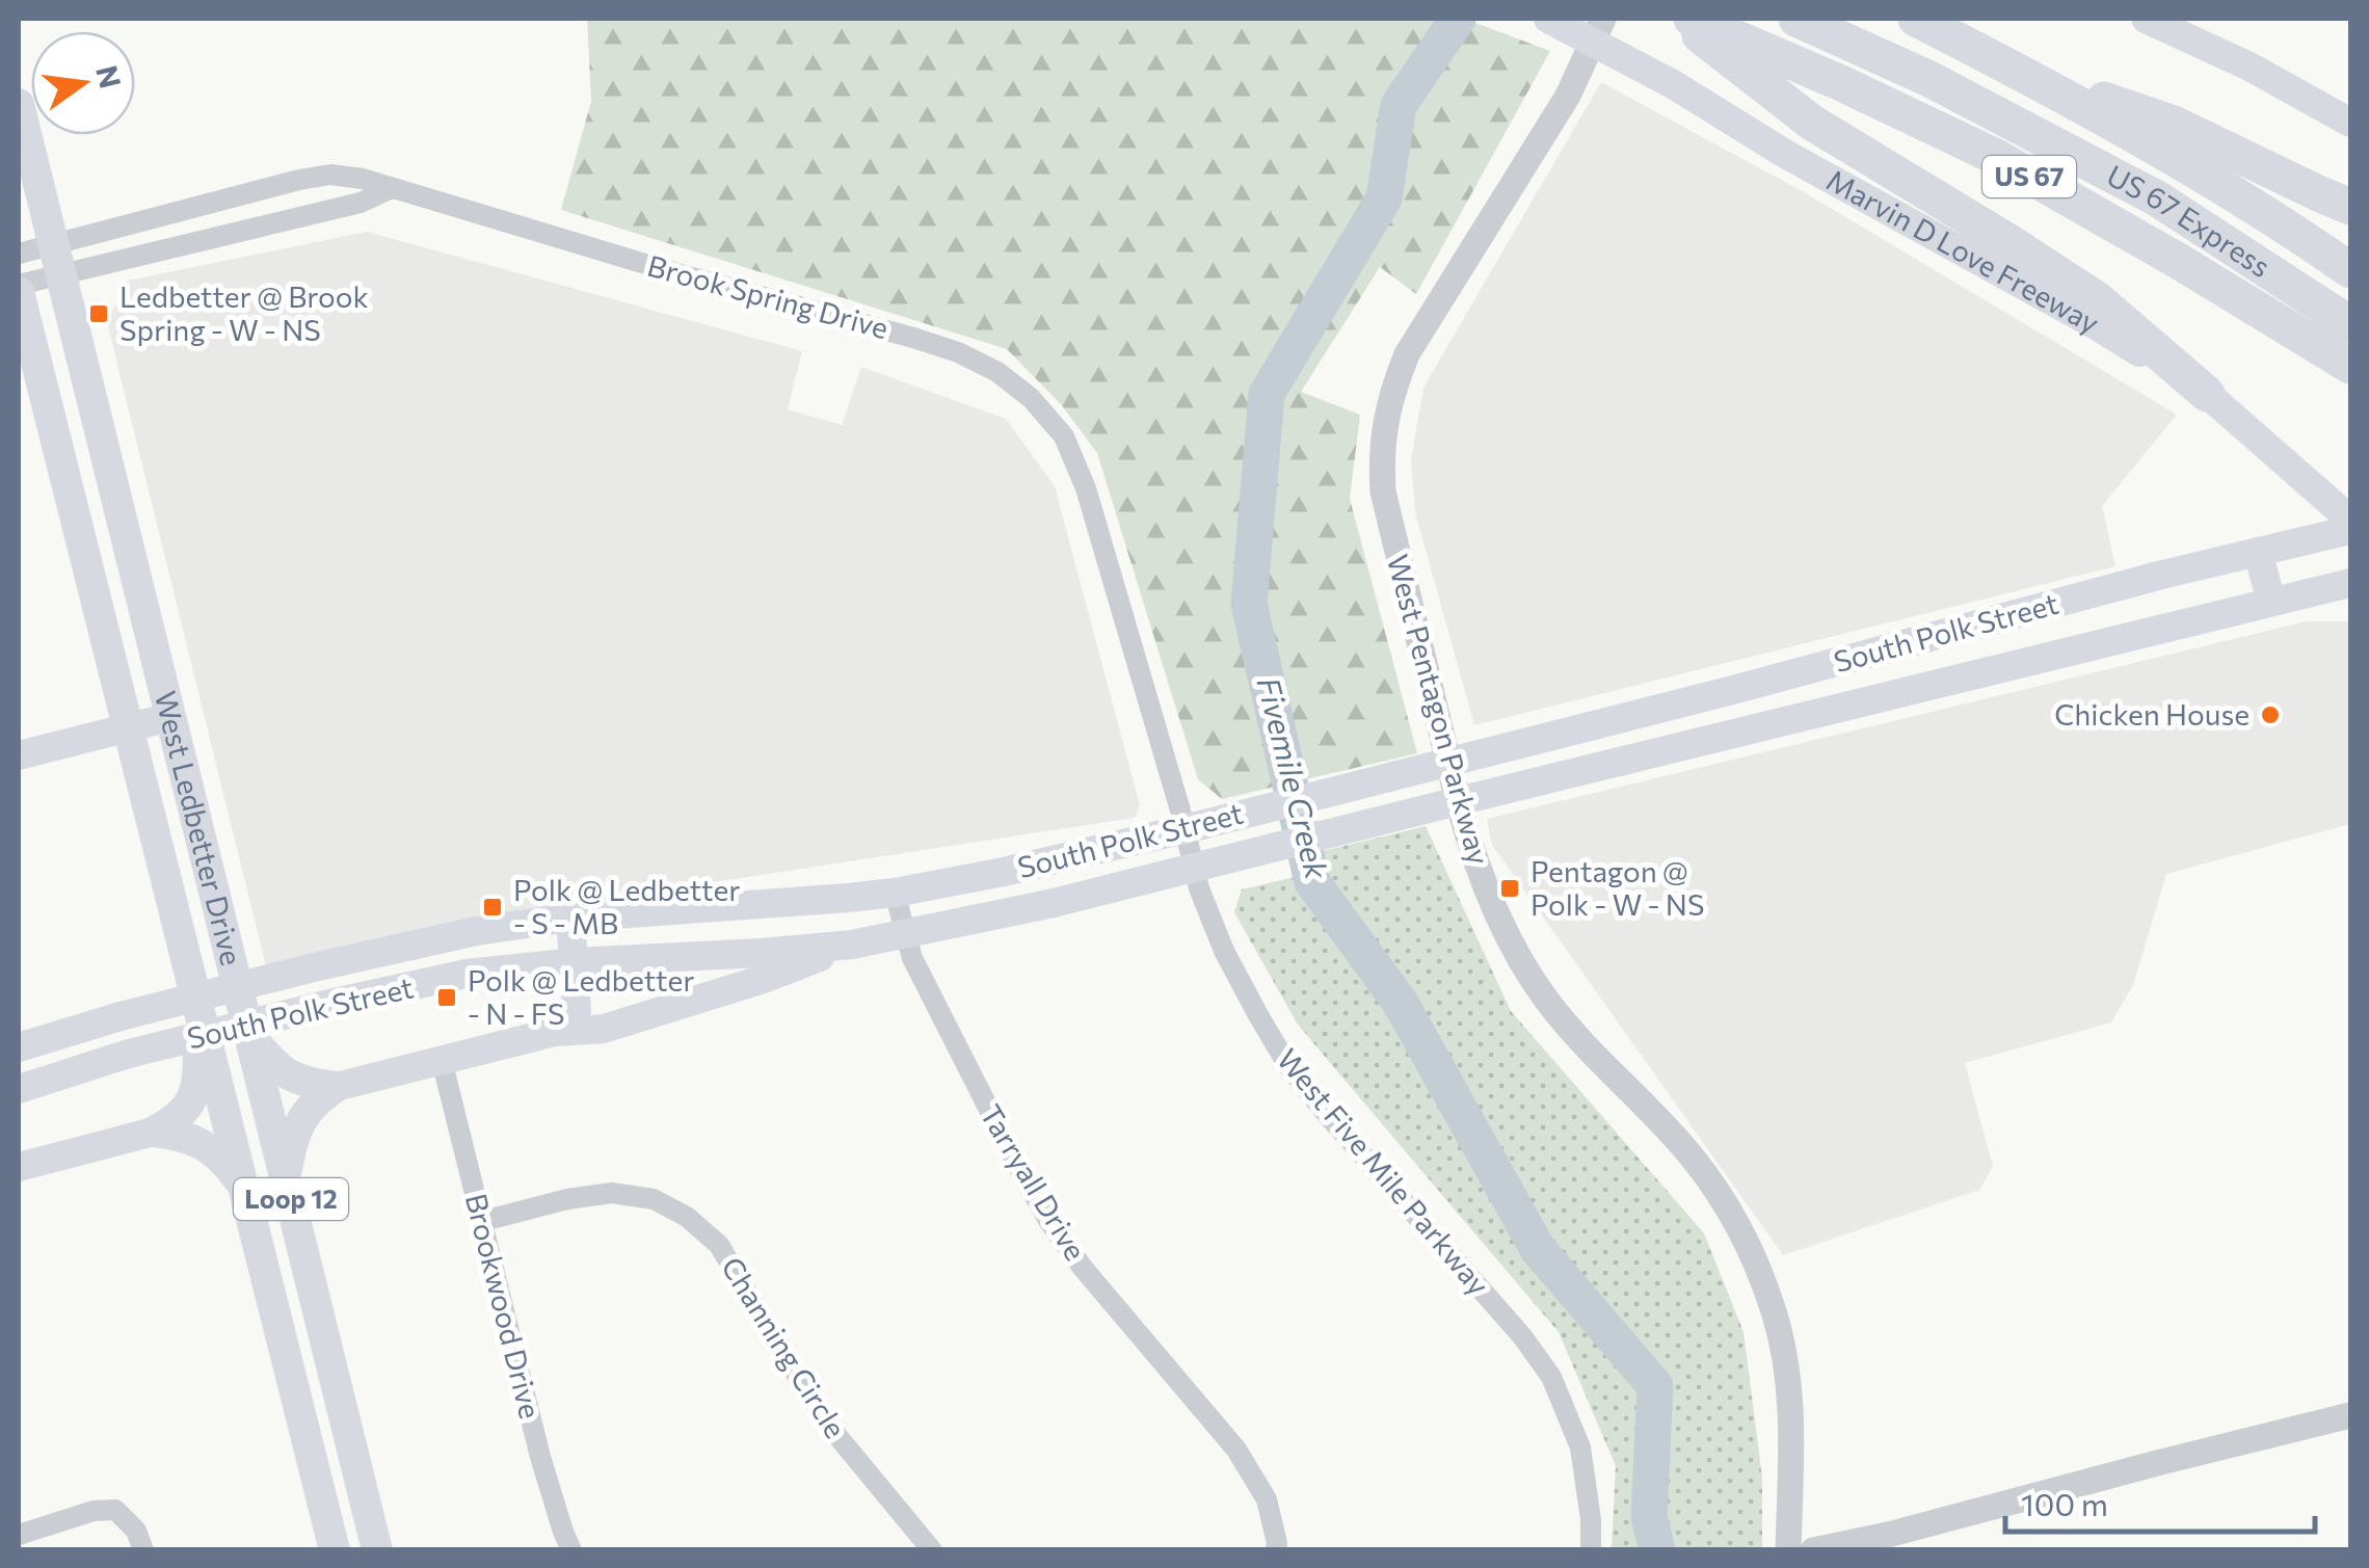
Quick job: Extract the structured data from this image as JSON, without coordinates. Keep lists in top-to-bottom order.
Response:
{
  "streets": {
    "highway": ["US 67", "US 67 Express"],
    "main road": [
      "Marvin D Love Freeway",
      "South Polk Street",
      "West Ledbetter Drive",
      "Loop 12"
    ],
    "street": [
      "Brook Spring Drive",
      "West Pentagon Parkway",
      "West Five Mile Parkway",
      "Tarryall Drive",
      "Brookwood Drive",
      "Channing Circle"
    ]
  },
  "crossings": [
    ["Marvin D Love Freeway", "West Pentagon Parkway"],
    ["Brook Spring Drive", "West Ledbetter Drive"],
    ["Brook Spring Drive", "West Five Mile Parkway"],
    ["South Polk Street", "West Pentagon Parkway"],
    ["South Polk Street", "West Five Mile Parkway"],
    ["South Polk Street", "Tarryall Drive"],
    ["Brookwood Drive", "Channing Circle"]
  ],
  "water": ["Fivemile Creek"],
  "places": {
    "transit": [
      "Ledbetter @ Brook Spring - W - NS",
      "Pentagon @ Polk - W - NS",
      "Polk @ Ledbetter - S - MB",
      "Polk @ Ledbetter - N - FS"
    ],
    "other": ["Chicken House"]
  },
  "scale_bar": "100 m",
  "north": "right"
}
